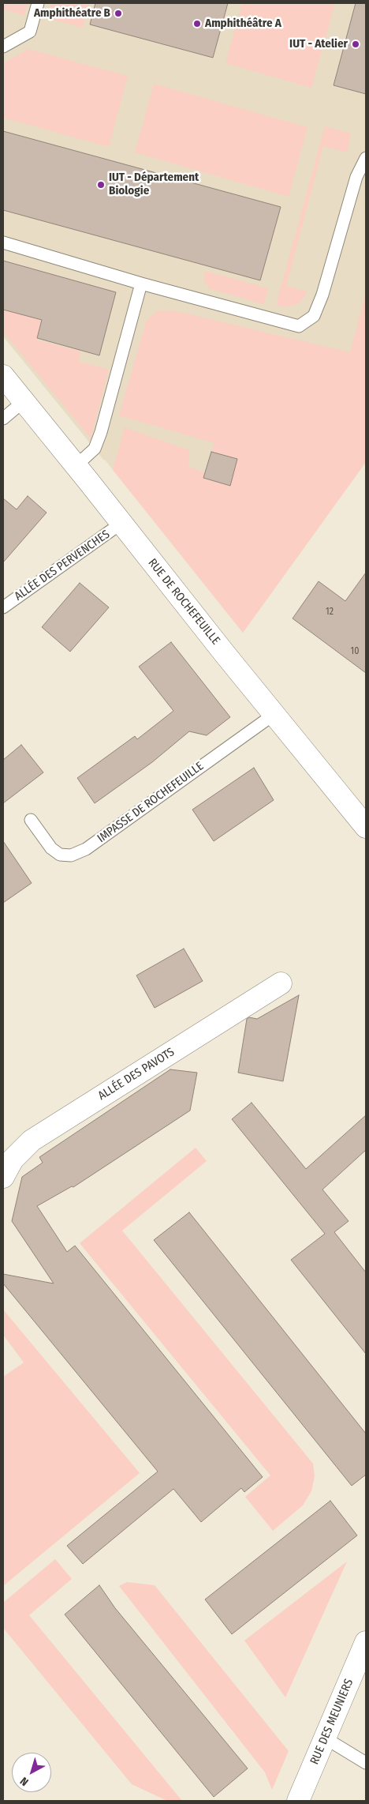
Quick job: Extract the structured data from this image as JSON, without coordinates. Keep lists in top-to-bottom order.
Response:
{
  "streets": {
    "street": ["RUE DE ROCHEFEUILLE", "ALLÉE DES PAVOTS", "RUE DES MEUNIERS"],
    "lane": ["ALLÉE DES PERVENCHES", "IMPASSE DE ROCHEFEUILLE"]
  },
  "crossings": [
    ["ALLÉE DES PERVENCHES", "RUE DE ROCHEFEUILLE"],
    ["RUE DE ROCHEFEUILLE", "IMPASSE DE ROCHEFEUILLE"]
  ],
  "places": [
    "Amphithéatre B",
    "Amphithéâtre A",
    "IUT - Atelier",
    "IUT - Département Biologie"
  ],
  "house_numbers": ["12", "10"],
  "north": "bottom left"
}
